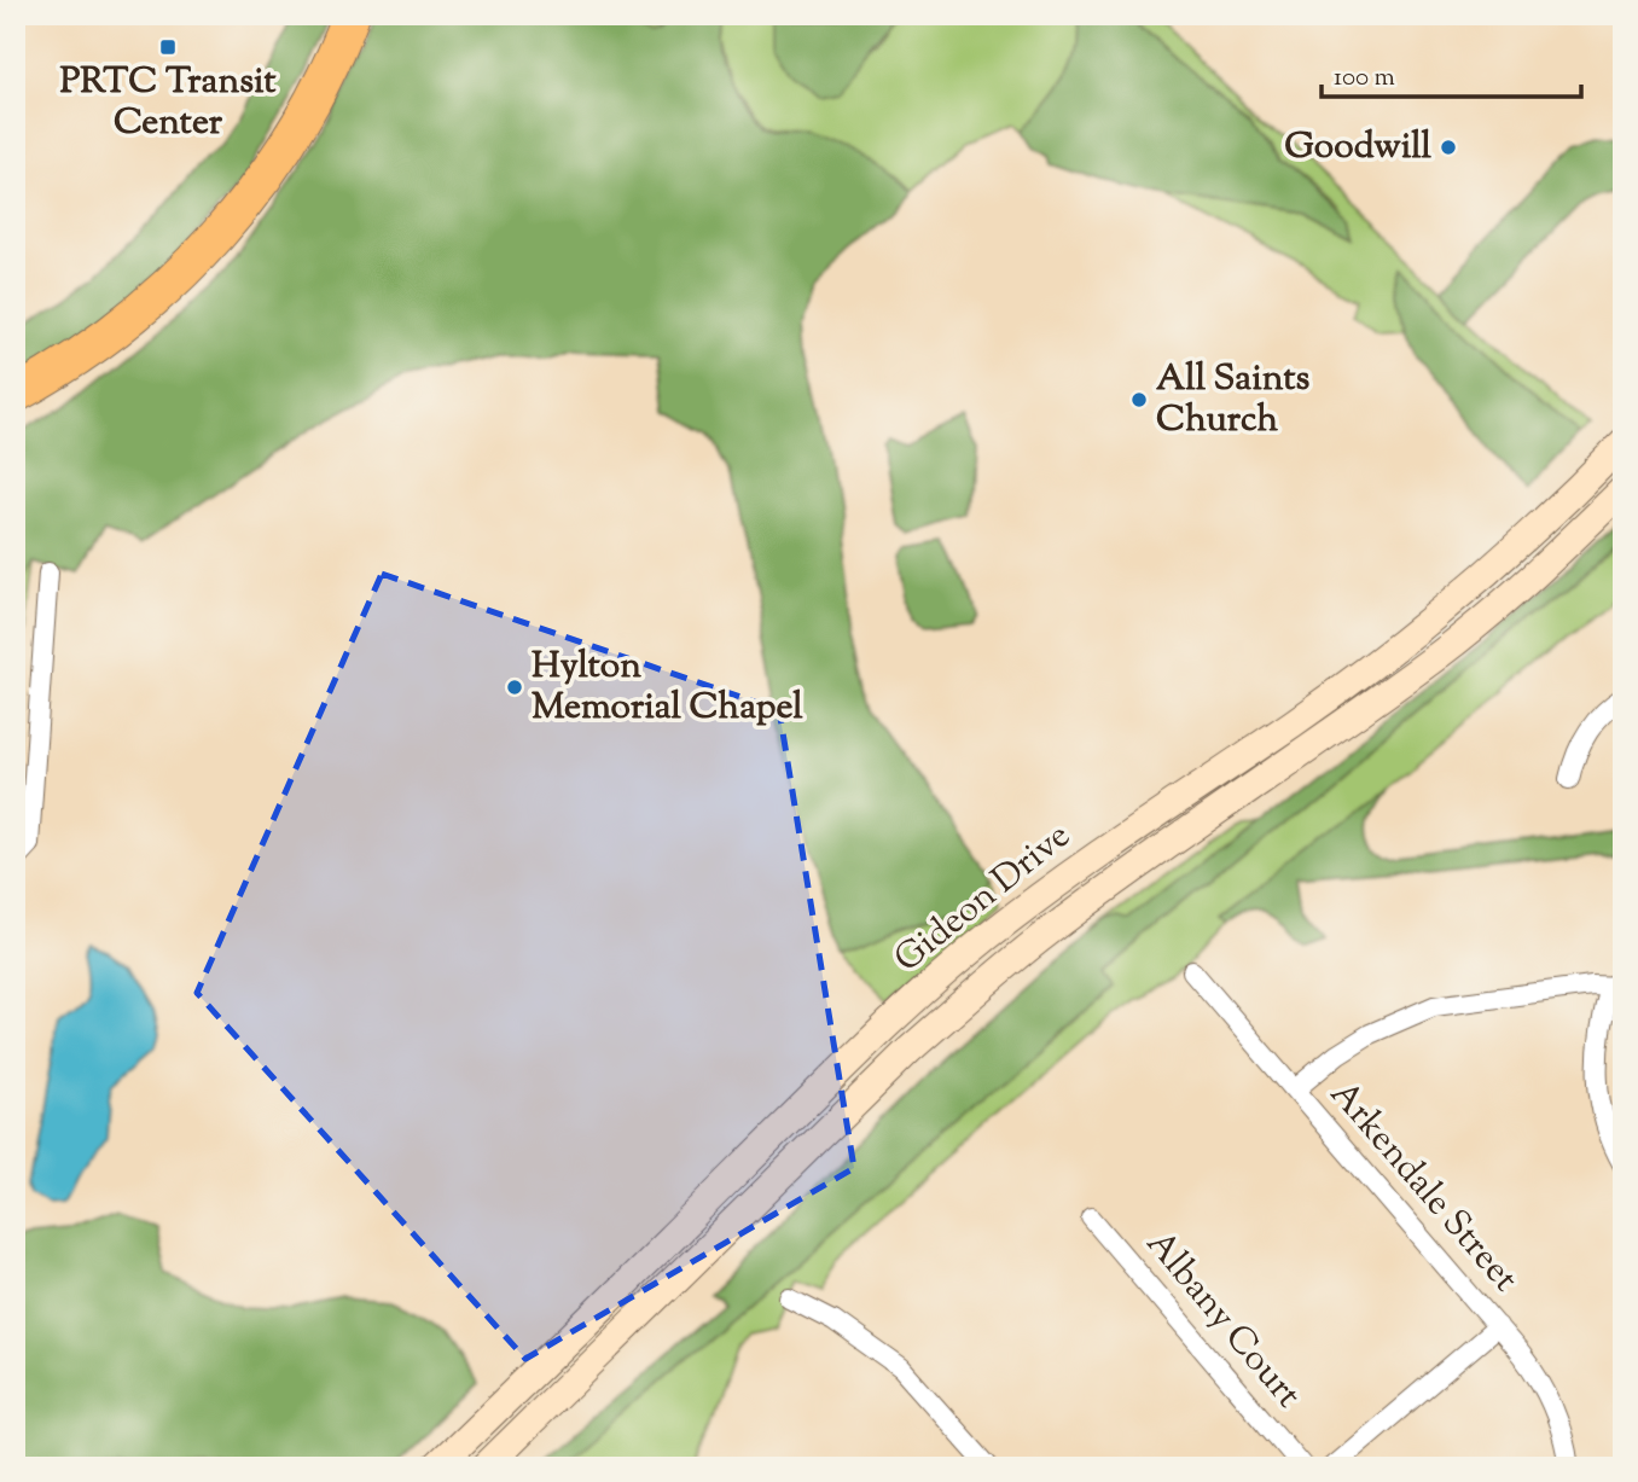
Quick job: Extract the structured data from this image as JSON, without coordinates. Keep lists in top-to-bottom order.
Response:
{
  "streets": {
    "main road": ["Gideon Drive"],
    "street": ["Arkendale Street", "Albany Court"]
  },
  "places": {
    "transit": ["PRTC Transit Center"],
    "other": ["Goodwill", "All Saints Church", "Hylton Memorial Chapel"]
  },
  "scale_bar": "100 m"
}
